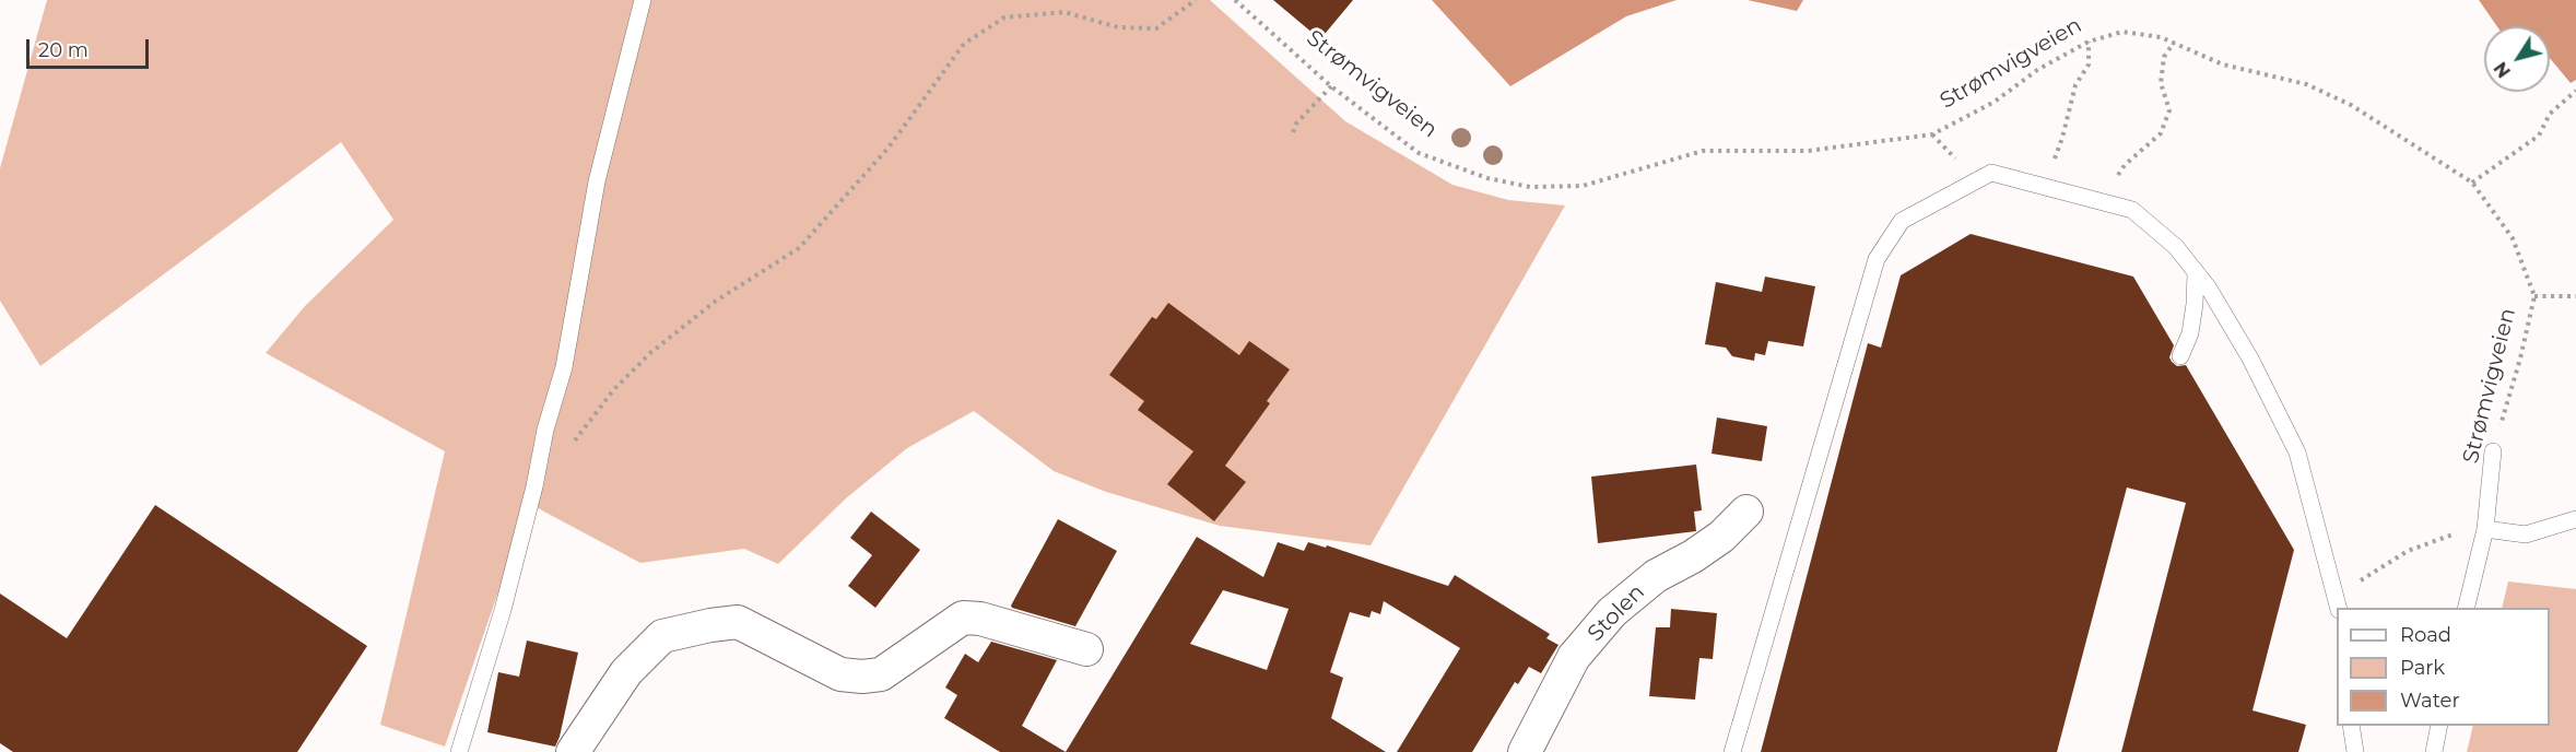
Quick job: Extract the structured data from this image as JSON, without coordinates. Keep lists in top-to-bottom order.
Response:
{
  "streets": {
    "street": ["Stolen"],
    "lane": ["Strømvigveien"]
  },
  "legend": ["Road", "Park", "Water"],
  "scale_bar": "20 m",
  "north": "bottom left"
}
